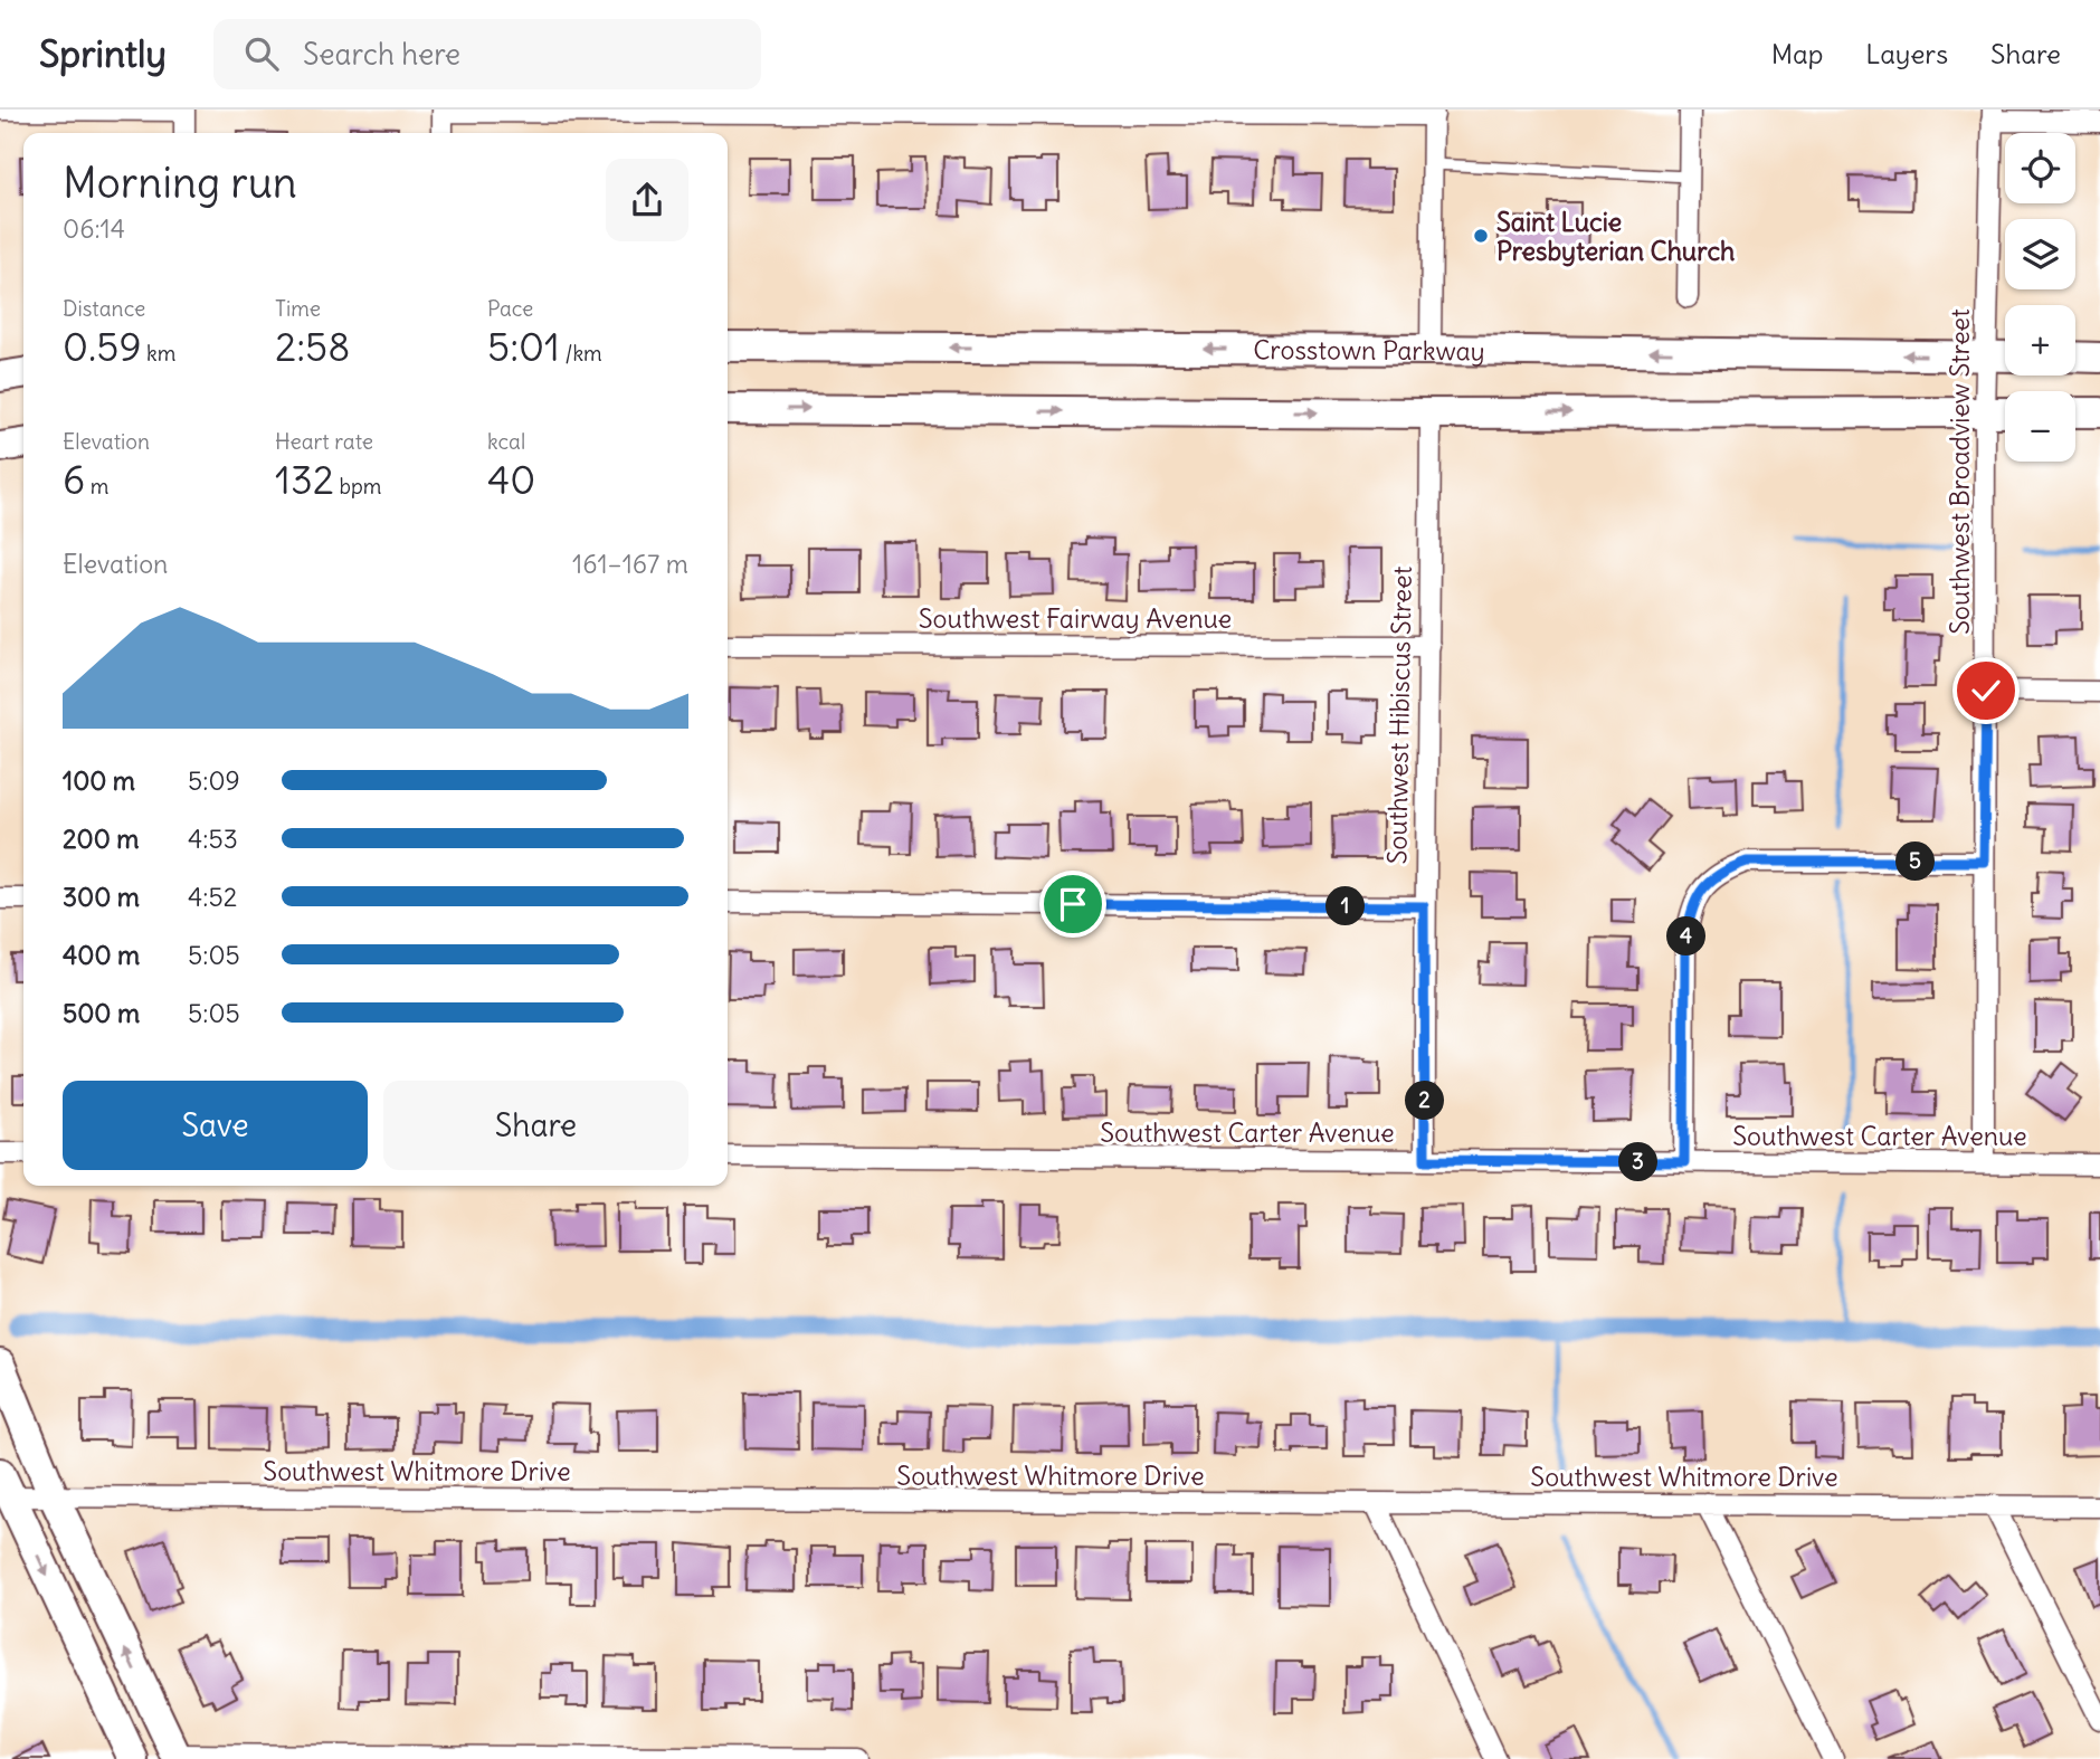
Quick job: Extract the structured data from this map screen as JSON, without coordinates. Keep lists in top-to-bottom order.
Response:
{
  "streets": {
    "main road": ["Crosstown Parkway"],
    "street": [
      "Southwest Broadview Street",
      "Southwest Fairway Avenue",
      "Southwest Hibiscus Street",
      "Southwest Carter Avenue",
      "Southwest Whitmore Drive"
    ]
  },
  "crossings": [
    ["Crosstown Parkway", "Southwest Broadview Street"],
    ["Southwest Broadview Street", "Southwest Carter Avenue"],
    ["Southwest Fairway Avenue", "Southwest Hibiscus Street"],
    ["Southwest Hibiscus Street", "Southwest Carter Avenue"]
  ],
  "places": ["Saint Lucie Presbyterian Church"],
  "page": {
    "header": "Sprintly",
    "search": "Search here",
    "nav": ["Map", "Layers", "Share"],
    "map_buttons": ["+", "−"],
    "heading": ["Morning run", "06:14"],
    "stats": [
      ["Distance", "0.59 km"],
      ["Time", "2:58"],
      ["Pace", "5:01 /km"],
      ["Elevation", "6 m"],
      ["Heart rate", "132 bpm"],
      ["kcal", "40"]
    ],
    "chart": ["Elevation", "161–167 m"],
    "list": [
      {
        "name": "100 m",
        "note": "5:09"
      },
      {
        "name": "200 m",
        "note": "4:53"
      },
      {
        "name": "300 m",
        "note": "4:52"
      },
      {
        "name": "400 m",
        "note": "5:05"
      },
      {
        "name": "500 m",
        "note": "5:05"
      }
    ],
    "pins": [
      "5",
      "1",
      "4",
      "2",
      "3"
    ],
    "buttons": ["Save", "Share"]
  }
}
